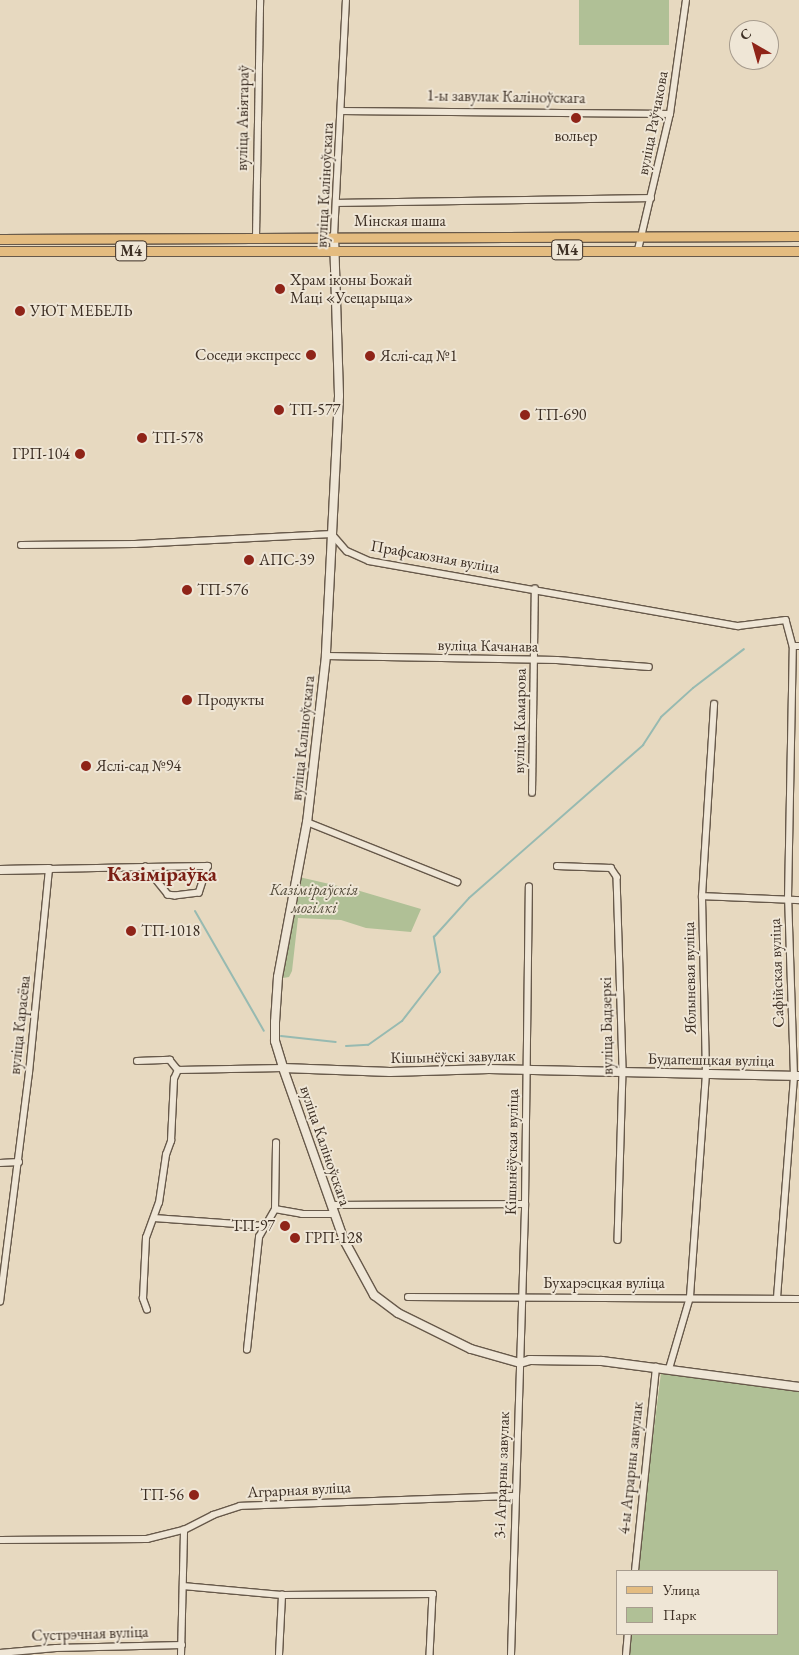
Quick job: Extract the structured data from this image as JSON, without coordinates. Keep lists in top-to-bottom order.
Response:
{
  "streets": {
    "main road": [
      "вуліца Каліноўскага",
      "Мінская шаша",
      "М4",
      "Кішынёўскі завулак",
      "Будапешцкая вуліца"
    ],
    "street": [
      "1-ы завулак Каліноўскага",
      "вуліца Авіятараў",
      "вуліца Раўчакова",
      "Прафсаюзная вуліца",
      "вуліца Качанава",
      "вуліца Камарова",
      "Сафійская вуліца",
      "Яблыневая вуліца",
      "вуліца Карасёва",
      "вуліца Бадзеркі",
      "Кішынёўская вуліца",
      "Бухарэсцкая вуліца",
      "4-ы Аграрны завулак",
      "3-і Аграрны завулак",
      "Аграрная вуліца",
      "Сустрэчная вуліца"
    ]
  },
  "crossings": [
    ["1-ы завулак Каліноўскага", "вуліца Раўчакова"],
    ["1-ы завулак Каліноўскага", "вуліца Каліноўскага"],
    ["вуліца Авіятараў", "Мінская шаша"],
    ["вуліца Раўчакова", "Мінская шаша"],
    ["вуліца Каліноўскага", "Мінская шаша"],
    ["вуліца Каліноўскага", "Прафсаюзная вуліца"],
    ["вуліца Каліноўскага", "вуліца Качанава"],
    ["вуліца Каліноўскага", "Кішынёўскі завулак"],
    ["вуліца Каліноўскага", "3-і Аграрны завулак"],
    ["Прафсаюзная вуліца", "вуліца Камарова"],
    ["Прафсаюзная вуліца", "Сафійская вуліца"],
    ["вуліца Качанава", "вуліца Камарова"],
    ["Сафійская вуліца", "Будапешцкая вуліца"],
    ["Сафійская вуліца", "Бухарэсцкая вуліца"],
    ["Яблыневая вуліца", "Будапешцкая вуліца"],
    ["Яблыневая вуліца", "Бухарэсцкая вуліца"],
    ["вуліца Бадзеркі", "Кішынёўскі завулак"],
    ["вуліца Бадзеркі", "Будапешцкая вуліца"],
    ["Кішынёўскі завулак", "Будапешцкая вуліца"],
    ["Кішынёўскі завулак", "Кішынёўская вуліца"],
    ["Кішынёўская вуліца", "Бухарэсцкая вуліца"],
    ["Кішынёўская вуліца", "3-і Аграрны завулак"],
    ["Бухарэсцкая вуліца", "3-і Аграрны завулак"],
    ["3-і Аграрны завулак", "Аграрная вуліца"]
  ],
  "districts": ["Казіміраўка"],
  "parks": ["Казіміраўскія могілкі"],
  "places": [
    "вольер",
    "Храм іконы Божай Маці «Усецарыца»",
    "УЮТ МЕБЕЛЬ",
    "Соседи экспресс",
    "Яслі-сад №1",
    "ТП-577",
    "ТП-690",
    "ТП-578",
    "ГРП-104",
    "АПС-39",
    "ТП-576",
    "Продукты",
    "Яслі-сад №94",
    "ТП-1018",
    "ТП-97",
    "ГРП-128",
    "ТП-56"
  ],
  "legend": ["Улица", "Парк"],
  "north": "top left"
}
